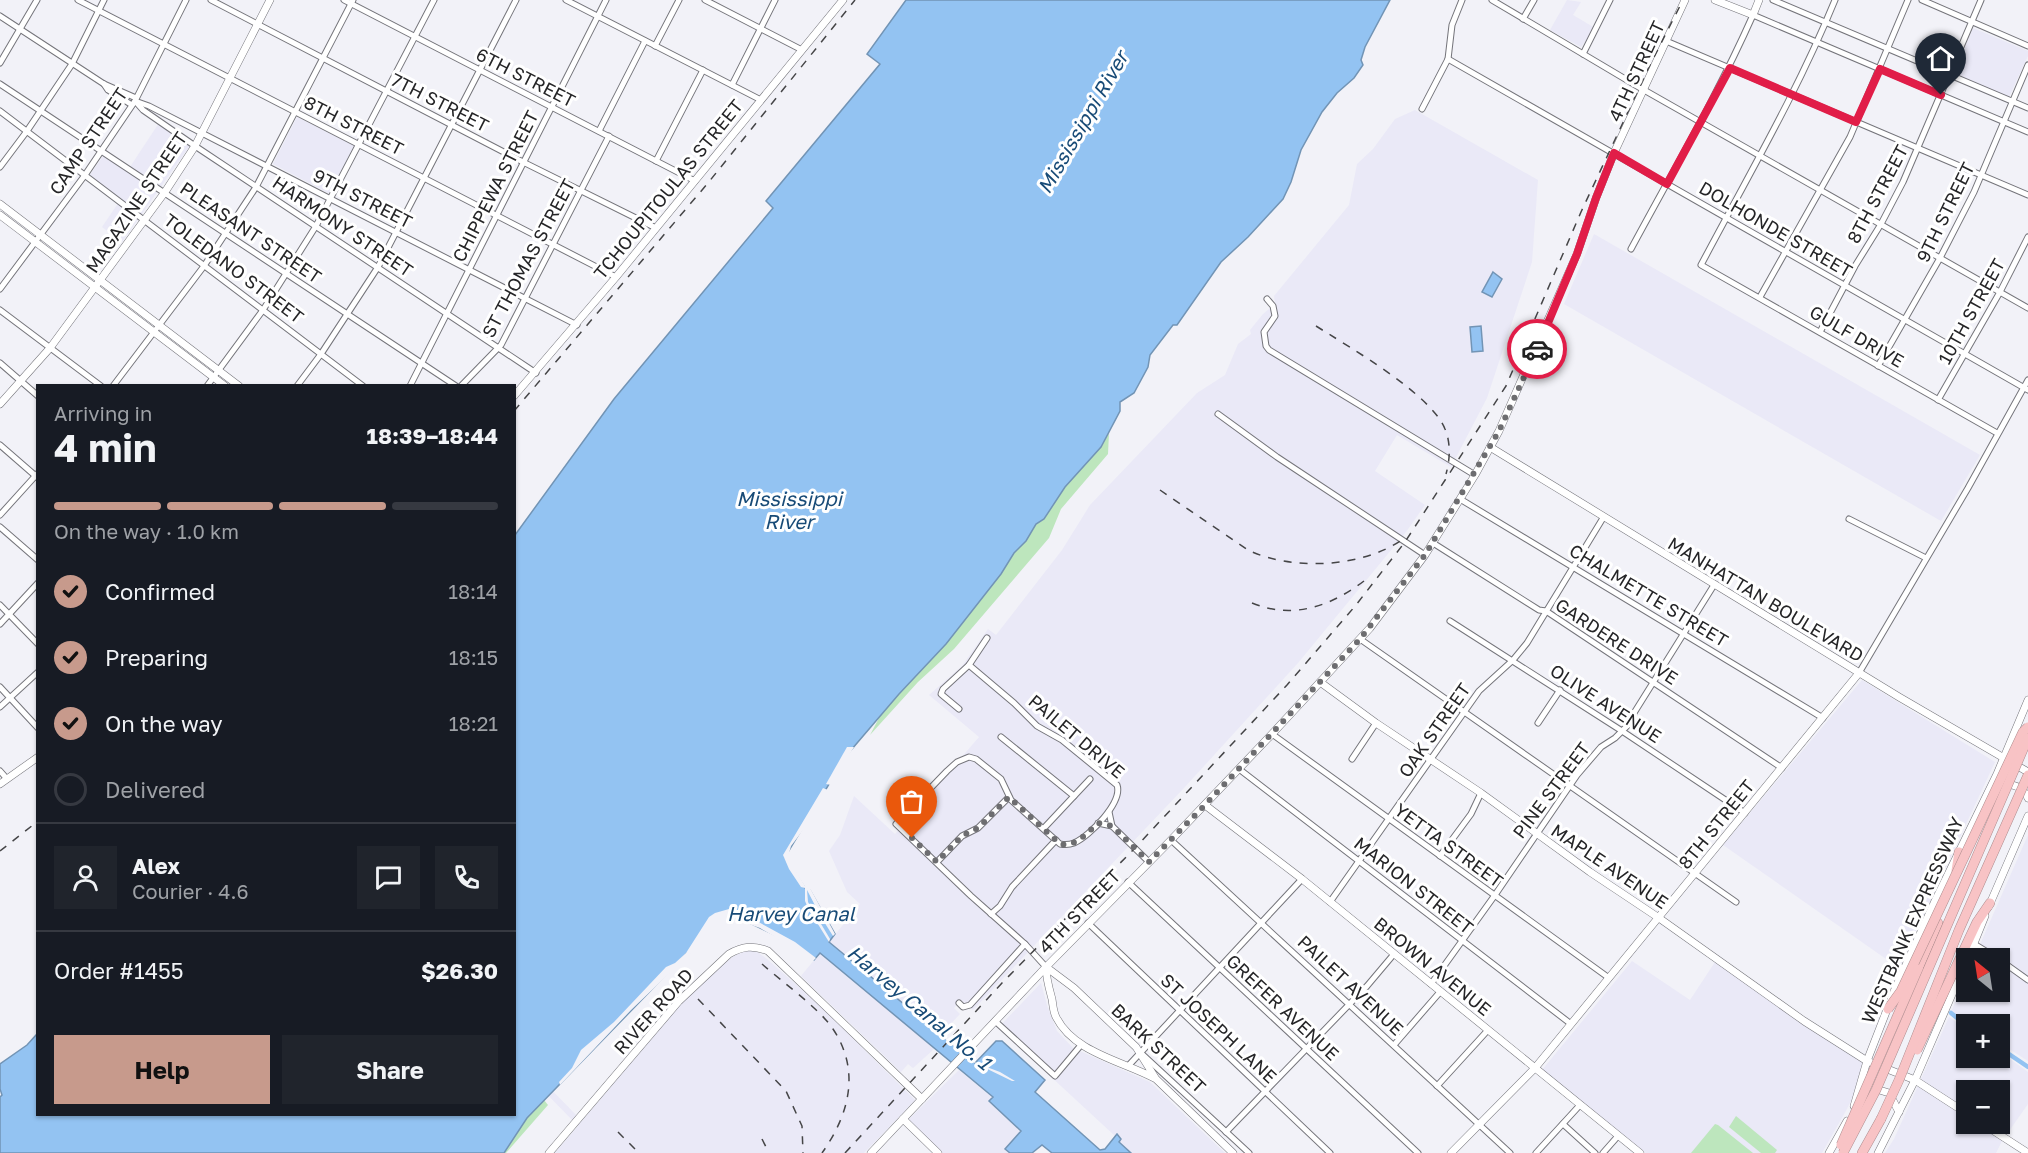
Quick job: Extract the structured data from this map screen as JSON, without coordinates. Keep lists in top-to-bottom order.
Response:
{
  "streets": {
    "highway": ["WESTBANK EXPRESSWAY"],
    "street": [
      "4TH STREET",
      "6TH STREET",
      "7TH STREET",
      "8TH STREET",
      "CAMP STREET",
      "CHIPPEWA STREET",
      "TCHOUPITOULAS STREET",
      "9TH STREET",
      "MAGAZINE STREET",
      "HARMONY STREET",
      "DOLHONDE STREET",
      "PLEASANT STREET",
      "ST THOMAS STREET",
      "TOLEDANO STREET",
      "10TH STREET",
      "GULF DRIVE",
      "CHALMETTE STREET",
      "MANHATTAN BOULEVARD",
      "GARDERE DRIVE",
      "OLIVE AVENUE",
      "OAK STREET",
      "PAILET DRIVE",
      "PINE STREET",
      "YETTA STREET",
      "MAPLE AVENUE",
      "MARION STREET",
      "BROWN AVENUE",
      "PAILET AVENUE",
      "GREFER AVENUE",
      "RIVER ROAD",
      "ST JOSEPH LANE",
      "BARK STREET"
    ]
  },
  "crossings": [
    ["4TH STREET", "DOLHONDE STREET"],
    ["4TH STREET", "CHALMETTE STREET"],
    ["4TH STREET", "MANHATTAN BOULEVARD"],
    ["4TH STREET", "GARDERE DRIVE"],
    ["4TH STREET", "YETTA STREET"],
    ["4TH STREET", "MAPLE AVENUE"],
    ["4TH STREET", "MARION STREET"],
    ["4TH STREET", "BROWN AVENUE"],
    ["4TH STREET", "PAILET AVENUE"],
    ["4TH STREET", "GREFER AVENUE"],
    ["4TH STREET", "RIVER ROAD"],
    ["4TH STREET", "ST JOSEPH LANE"],
    ["4TH STREET", "BARK STREET"],
    ["6TH STREET", "CHIPPEWA STREET"],
    ["6TH STREET", "TCHOUPITOULAS STREET"],
    ["6TH STREET", "ST THOMAS STREET"],
    ["7TH STREET", "CHIPPEWA STREET"],
    ["7TH STREET", "TCHOUPITOULAS STREET"],
    ["7TH STREET", "MAGAZINE STREET"],
    ["7TH STREET", "ST THOMAS STREET"],
    ["8TH STREET", "CAMP STREET"],
    ["8TH STREET", "CHIPPEWA STREET"],
    ["8TH STREET", "TCHOUPITOULAS STREET"],
    ["8TH STREET", "MAGAZINE STREET"],
    ["8TH STREET", "DOLHONDE STREET"],
    ["8TH STREET", "ST THOMAS STREET"],
    ["8TH STREET", "GULF DRIVE"],
    ["8TH STREET", "CHALMETTE STREET"],
    ["8TH STREET", "MANHATTAN BOULEVARD"],
    ["8TH STREET", "GARDERE DRIVE"],
    ["8TH STREET", "OLIVE AVENUE"],
    ["8TH STREET", "YETTA STREET"],
    ["8TH STREET", "MAPLE AVENUE"],
    ["8TH STREET", "MARION STREET"],
    ["8TH STREET", "BROWN AVENUE"],
    ["8TH STREET", "PAILET AVENUE"],
    ["CAMP STREET", "9TH STREET"],
    ["CAMP STREET", "HARMONY STREET"],
    ["CAMP STREET", "PLEASANT STREET"],
    ["CAMP STREET", "TOLEDANO STREET"],
    ["CHIPPEWA STREET", "9TH STREET"],
    ["CHIPPEWA STREET", "HARMONY STREET"],
    ["CHIPPEWA STREET", "PLEASANT STREET"],
    ["TCHOUPITOULAS STREET", "9TH STREET"],
    ["TCHOUPITOULAS STREET", "HARMONY STREET"],
    ["9TH STREET", "MAGAZINE STREET"],
    ["9TH STREET", "HARMONY STREET"],
    ["9TH STREET", "DOLHONDE STREET"],
    ["9TH STREET", "ST THOMAS STREET"],
    ["9TH STREET", "GULF DRIVE"],
    ["MAGAZINE STREET", "HARMONY STREET"],
    ["MAGAZINE STREET", "PLEASANT STREET"],
    ["MAGAZINE STREET", "TOLEDANO STREET"],
    ["HARMONY STREET", "ST THOMAS STREET"],
    ["DOLHONDE STREET", "10TH STREET"],
    ["DOLHONDE STREET", "GULF DRIVE"],
    ["10TH STREET", "GULF DRIVE"],
    ["CHALMETTE STREET", "OAK STREET"],
    ["CHALMETTE STREET", "PINE STREET"],
    ["MANHATTAN BOULEVARD", "OAK STREET"],
    ["MANHATTAN BOULEVARD", "PINE STREET"],
    ["MANHATTAN BOULEVARD", "WESTBANK EXPRESSWAY"],
    ["GARDERE DRIVE", "OAK STREET"],
    ["GARDERE DRIVE", "PINE STREET"],
    ["OLIVE AVENUE", "OAK STREET"],
    ["OLIVE AVENUE", "PINE STREET"],
    ["OAK STREET", "YETTA STREET"],
    ["OAK STREET", "MAPLE AVENUE"],
    ["OAK STREET", "MARION STREET"],
    ["OAK STREET", "BROWN AVENUE"],
    ["PINE STREET", "YETTA STREET"],
    ["PINE STREET", "MAPLE AVENUE"],
    ["PINE STREET", "MARION STREET"],
    ["PINE STREET", "BROWN AVENUE"],
    ["MAPLE AVENUE", "WESTBANK EXPRESSWAY"]
  ],
  "water": ["Mississippi River", "Harvey Canal", "Harvey Canal No. 1"],
  "north": "top left",
  "page": {
    "heading": ["4 min", "Arriving in", "18:39–18:44"],
    "panel": [
      "Alex",
      "Courier · 4.6",
      "Order #1455",
      "$26.30"
    ],
    "bar": "On the way · 1.0 km",
    "list": [
      ["Confirmed", "18:14"],
      ["Preparing", "18:15"],
      ["On the way", "18:21"],
      "Delivered"
    ],
    "map_buttons": ["+", "−"],
    "buttons": ["Help", "Share"]
  }
}
